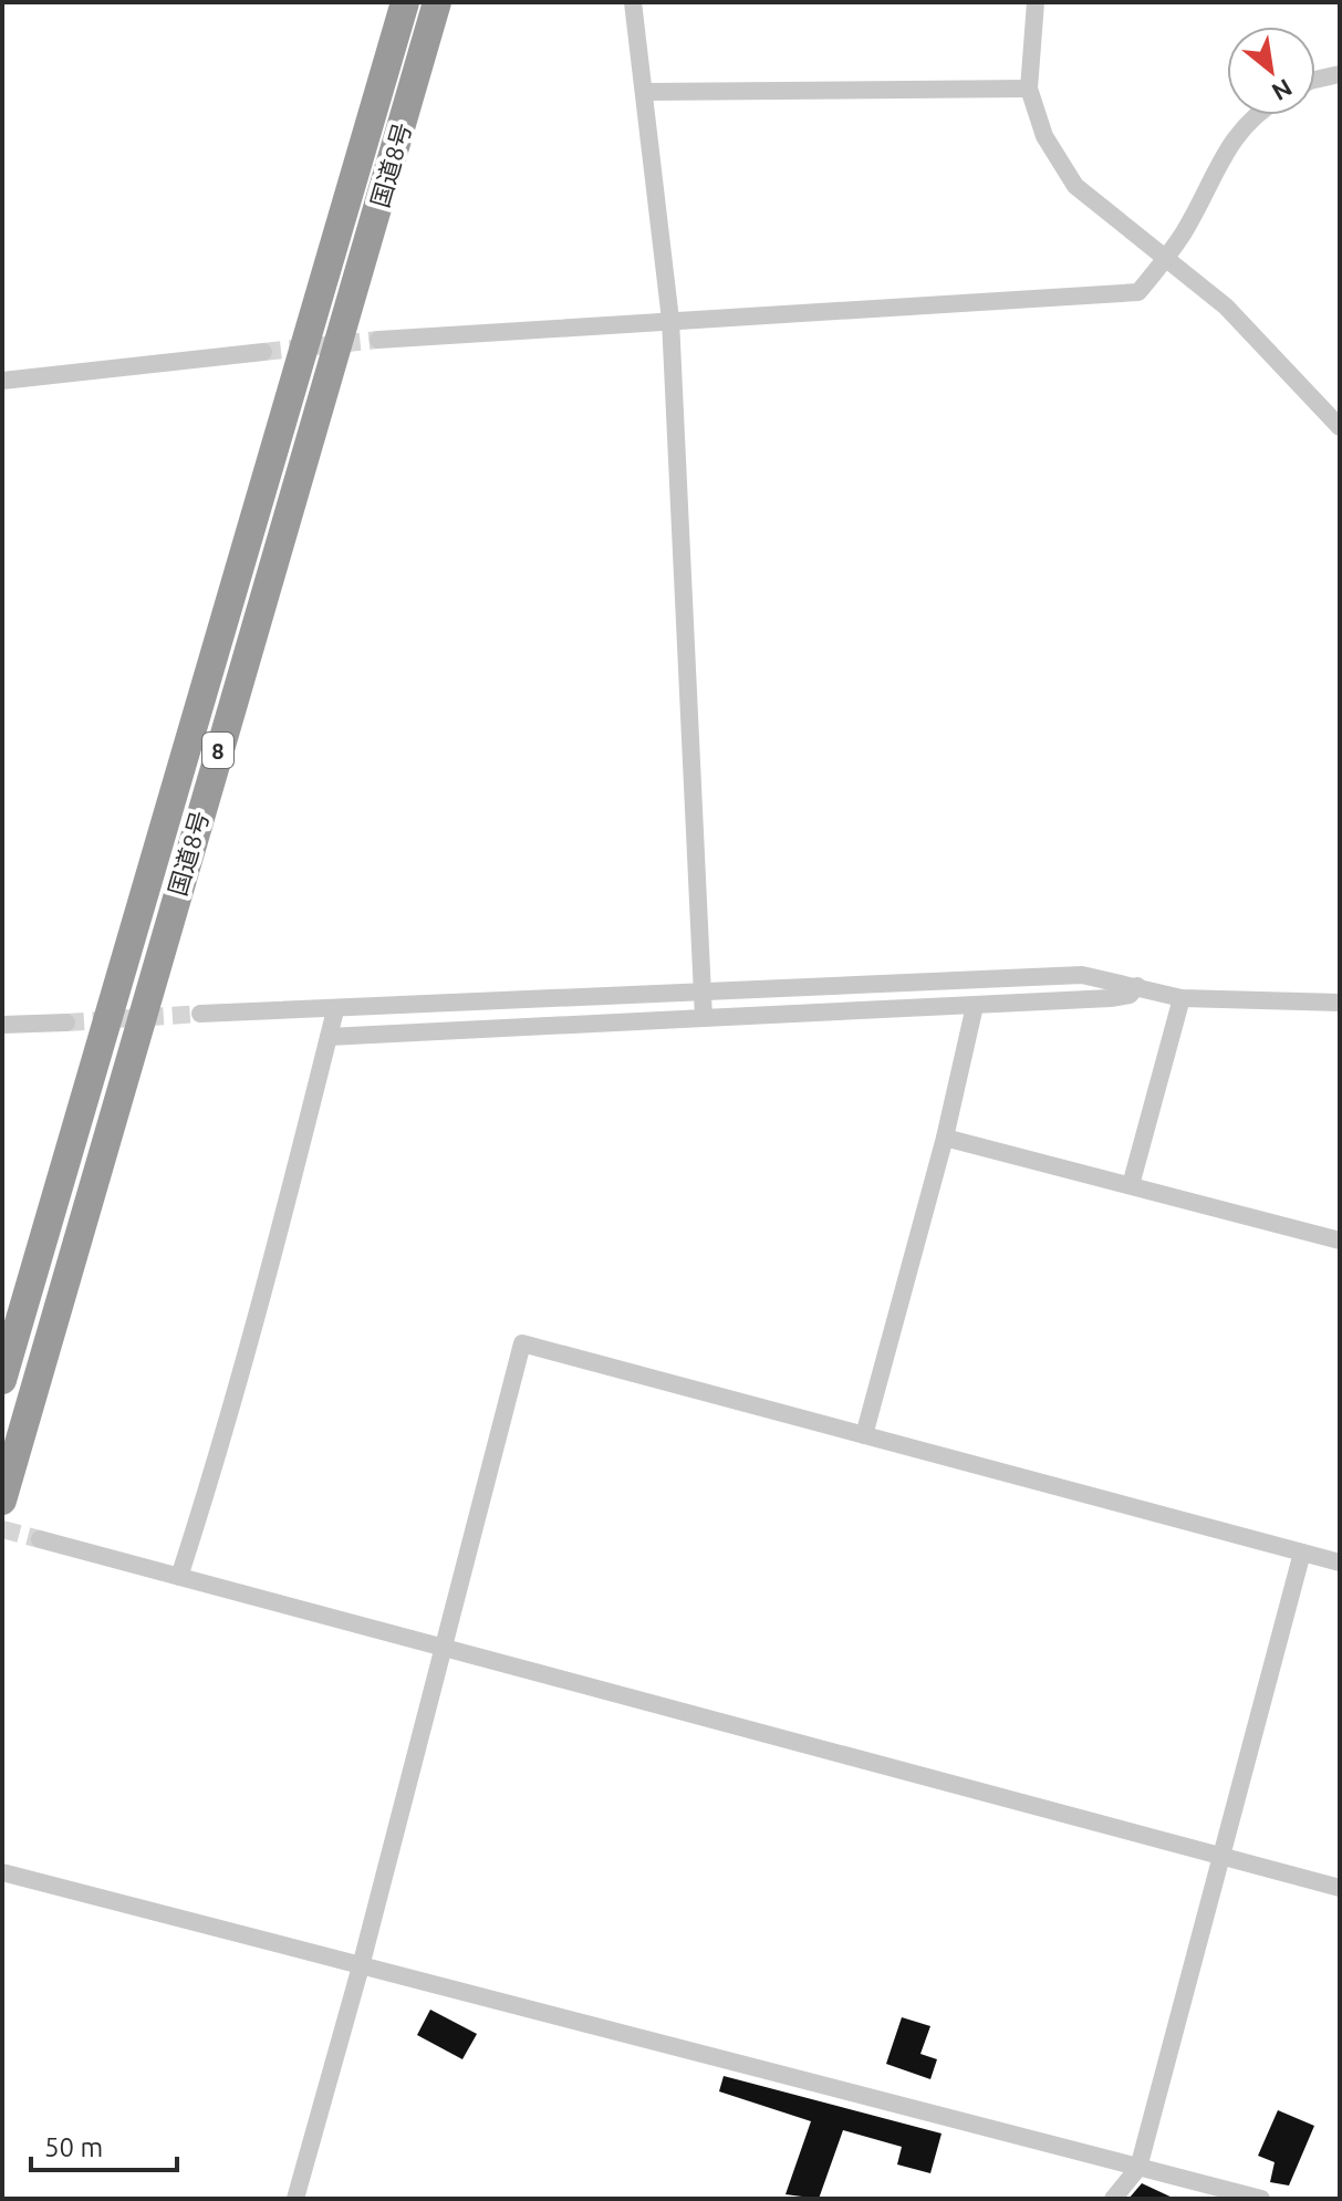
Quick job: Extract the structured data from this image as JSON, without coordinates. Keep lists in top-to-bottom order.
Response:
{
  "streets": {
    "highway": ["国道8号", "8"]
  },
  "scale_bar": "50 m",
  "north": "bottom right"
}
